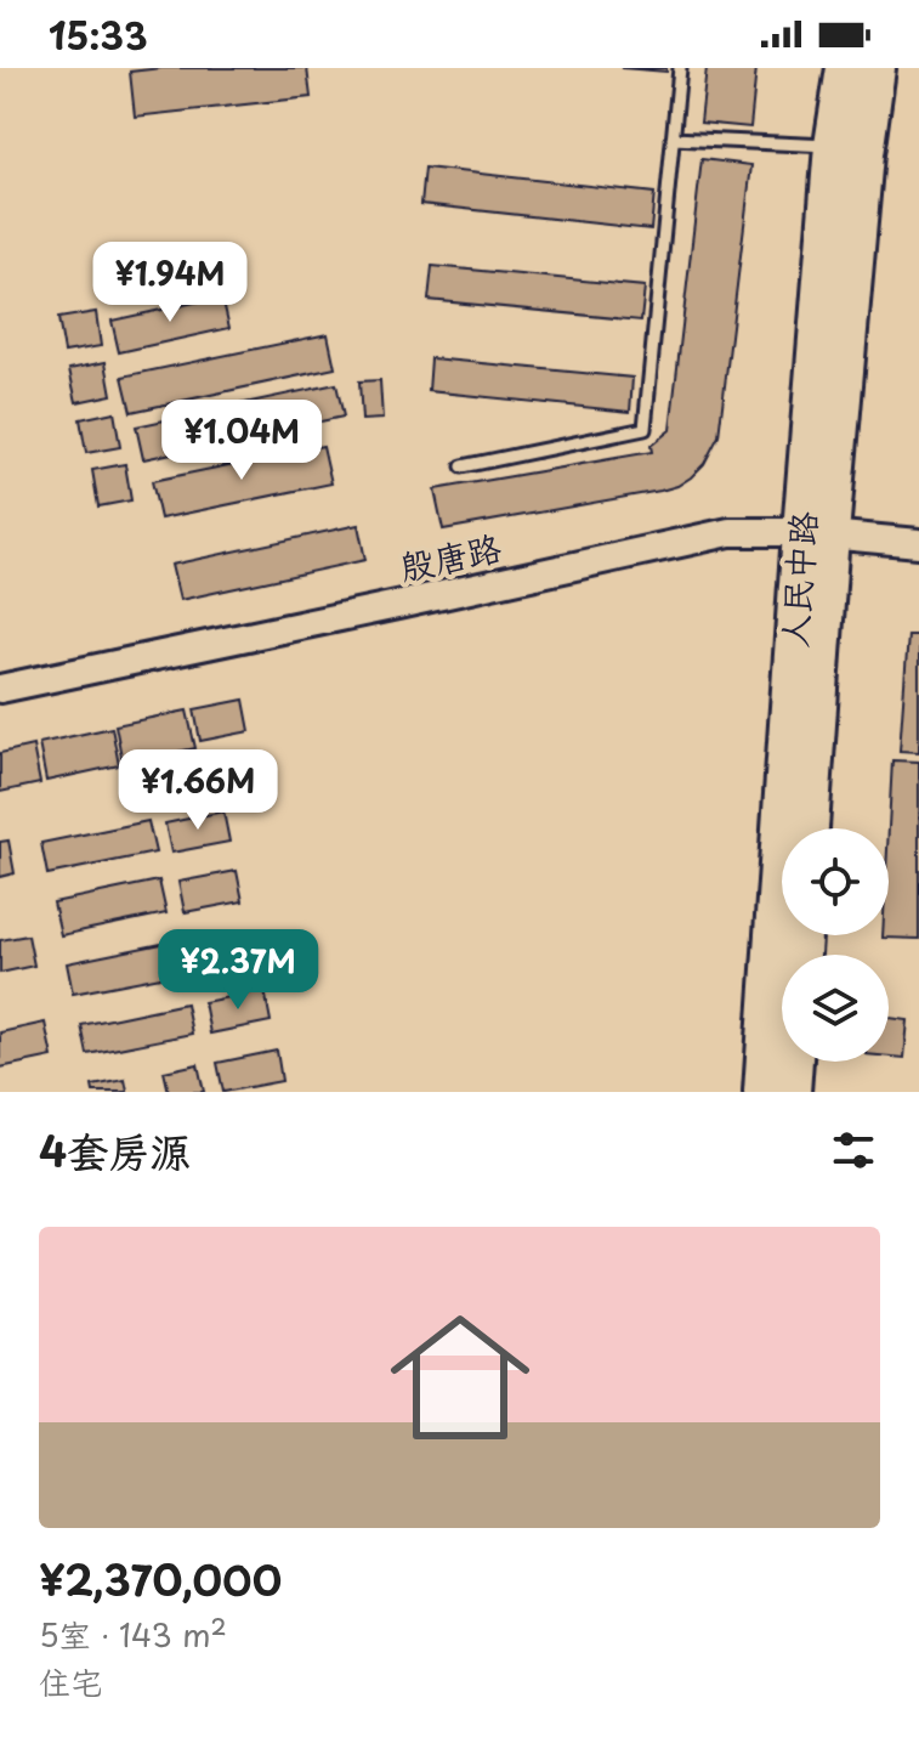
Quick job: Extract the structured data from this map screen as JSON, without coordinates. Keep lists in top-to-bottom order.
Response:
{
  "streets": {
    "main road": ["人民中路"],
    "street": ["殷唐路"]
  },
  "crossings": [
    ["殷唐路", "人民中路"]
  ],
  "page": {
    "status": "15:33",
    "price": [
      "¥1.94M",
      "¥1.04M",
      "¥1.66M",
      "¥2.37M"
    ],
    "heading": "4套房源",
    "list": [
      {
        "name": "¥2,370,000",
        "note": "5室 · 143 m² · 住宅"
      }
    ]
  }
}
